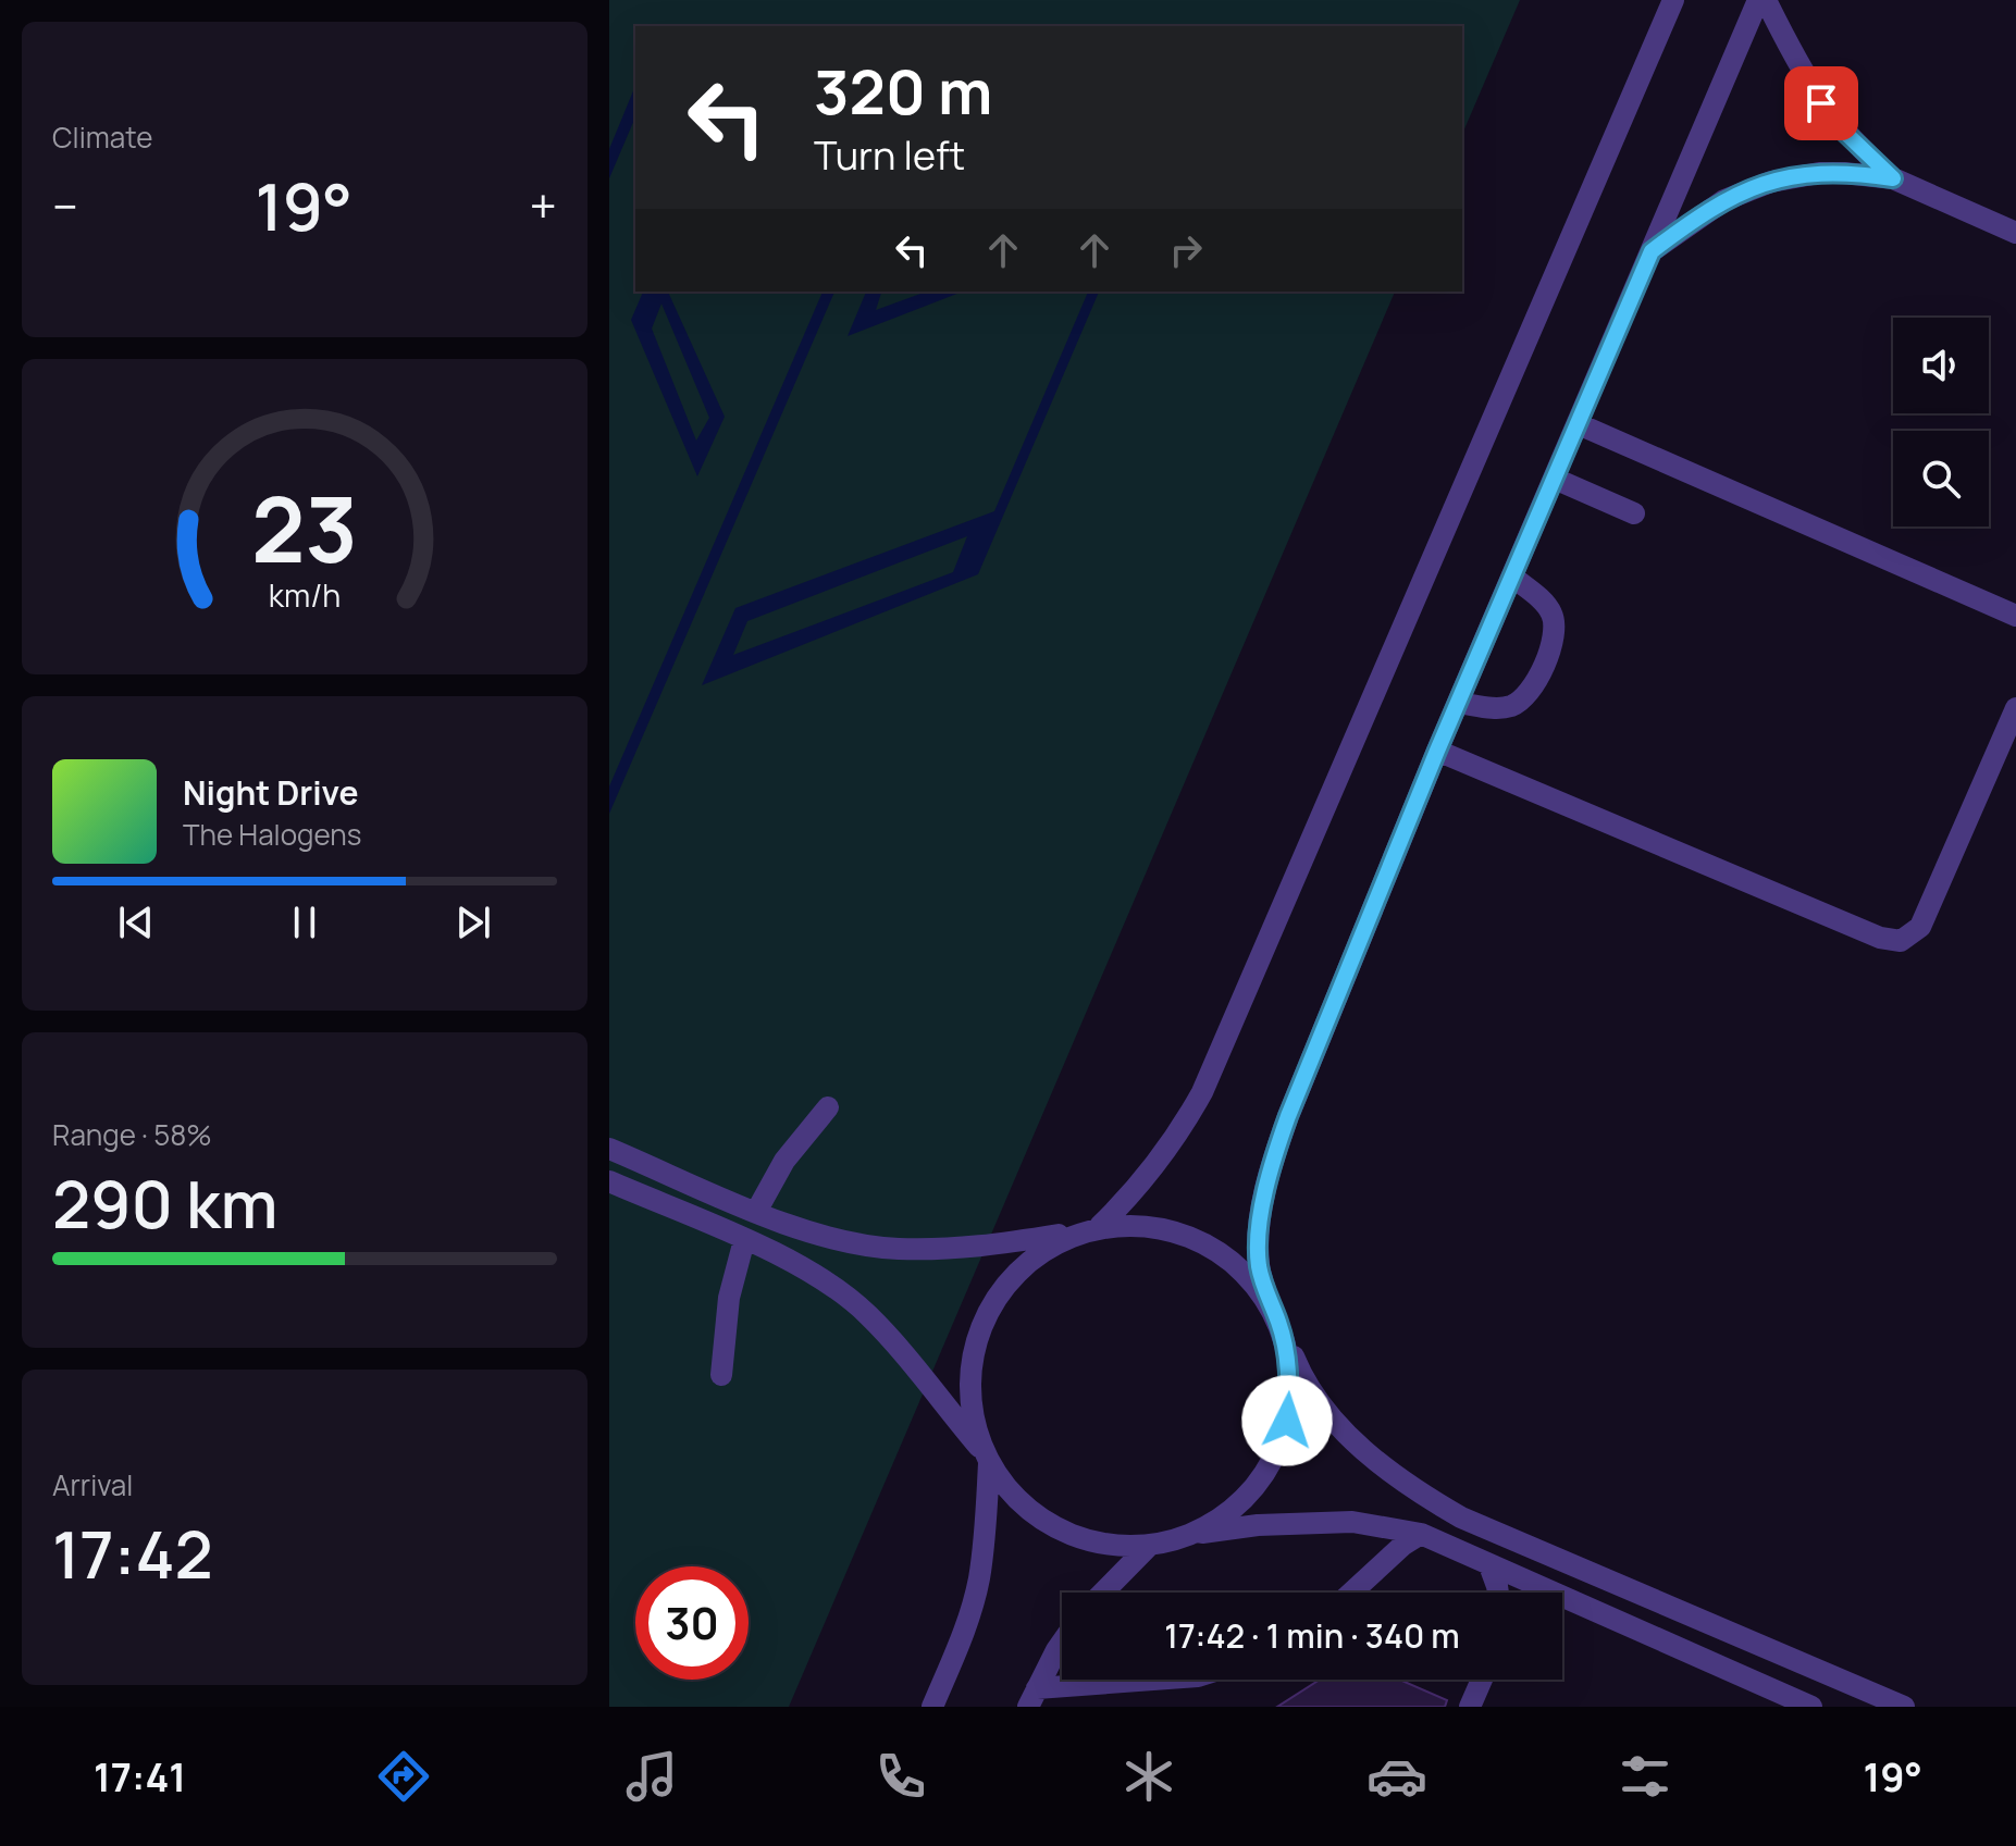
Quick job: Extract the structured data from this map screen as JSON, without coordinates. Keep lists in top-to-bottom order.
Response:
{
  "page": {
    "tile": [
      "Climate",
      ["Range · 58%", "290 km"],
      ["Arrival", "17:42"]
    ],
    "turn": ["320 m", "Turn left"],
    "heat": ["−", "19°", "+"],
    "song": ["Night Drive", "The Halogens"],
    "limit": "30",
    "trip": "17:42 · 1 min · 340 m",
    "tabs": ["17:41", "19°"],
    "gauge": ["23", "km/h"]
  }
}
